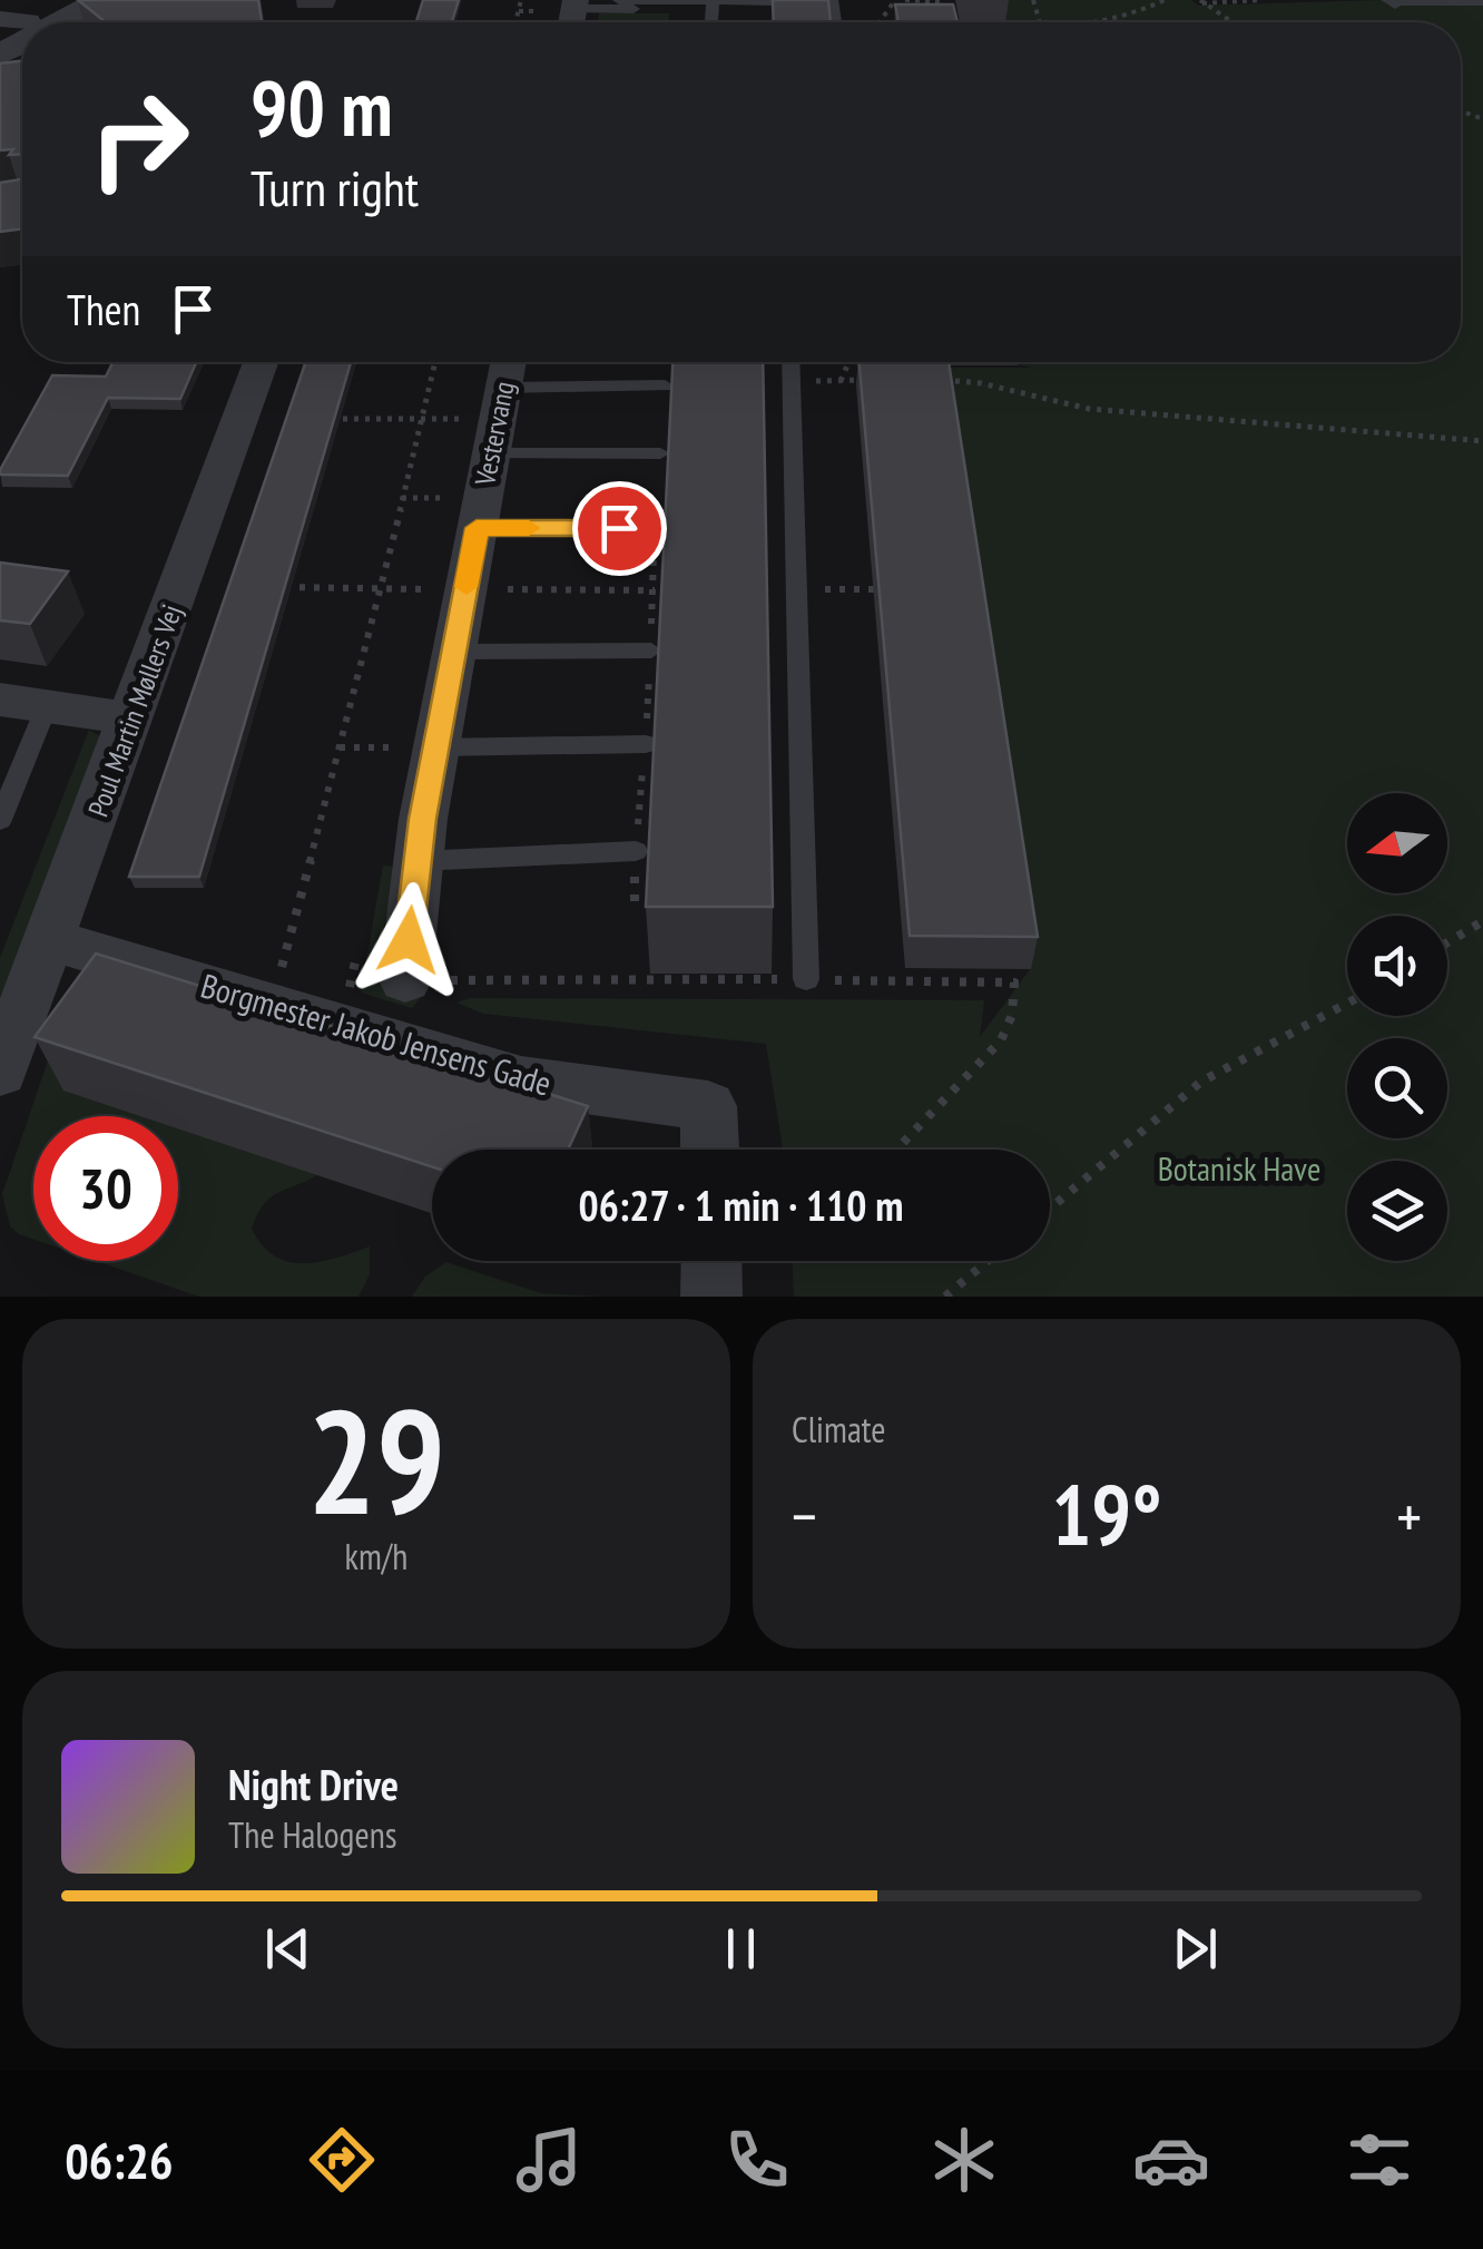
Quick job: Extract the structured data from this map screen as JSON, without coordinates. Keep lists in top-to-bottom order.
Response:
{
  "streets": {
    "street": ["Vestervang", "Poul Martin Møllers Vej", "Borgmester Jakob Jensens Gade"]
  },
  "crossings": [
    ["Poul Martin Møllers Vej", "Borgmester Jakob Jensens Gade"]
  ],
  "parks": ["Botanisk Have"],
  "north": "left",
  "page": {
    "turn": ["90 m", "Turn right"],
    "then": "Then",
    "limit": "30",
    "trip": "06:27 · 1 min · 110 m",
    "tile": [
      ["29", "km/h"],
      "Climate"
    ],
    "heat": ["−", "19°", "+"],
    "song": ["Night Drive", "The Halogens"],
    "tabs": "06:26"
  }
}
